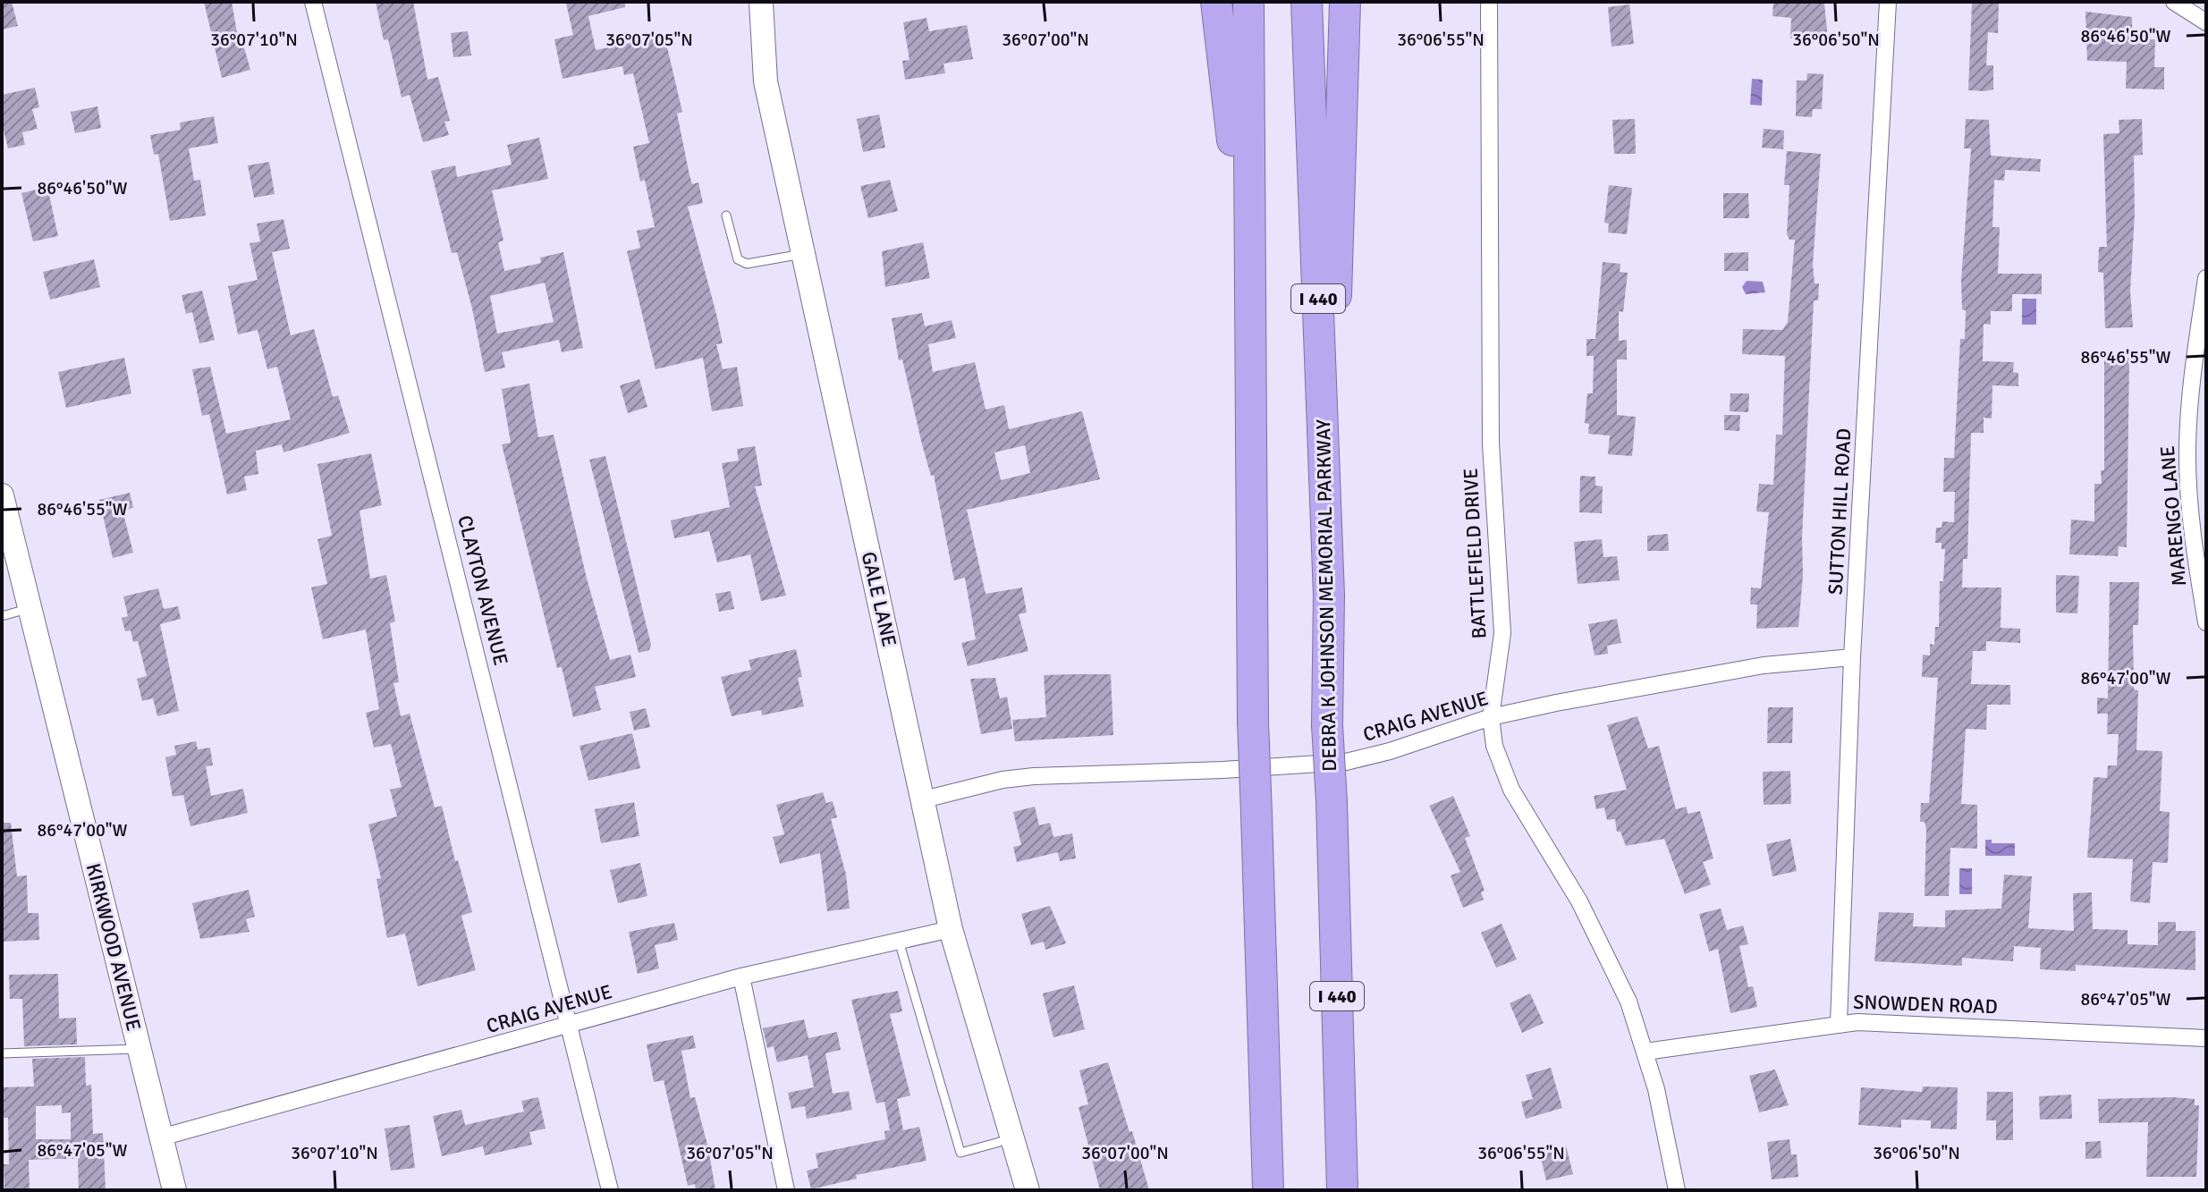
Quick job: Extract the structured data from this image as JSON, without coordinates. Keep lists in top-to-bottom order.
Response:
{
  "streets": {
    "highway": ["I 440", "DEBRA K JOHNSON MEMORIAL PARKWAY"],
    "street": [
      "SUTTON HILL ROAD",
      "MARENGO LANE",
      "BATTLEFIELD DRIVE",
      "CLAYTON AVENUE",
      "GALE LANE",
      "CRAIG AVENUE",
      "KIRKWOOD AVENUE",
      "SNOWDEN ROAD"
    ]
  },
  "crossings": [
    ["SUTTON HILL ROAD", "CRAIG AVENUE"],
    ["SUTTON HILL ROAD", "SNOWDEN ROAD"],
    ["BATTLEFIELD DRIVE", "CRAIG AVENUE"],
    ["BATTLEFIELD DRIVE", "SNOWDEN ROAD"],
    ["CLAYTON AVENUE", "CRAIG AVENUE"],
    ["GALE LANE", "CRAIG AVENUE"],
    ["CRAIG AVENUE", "KIRKWOOD AVENUE"]
  ],
  "coordinates": [
    "86°46'50\"W",
    "36°07'10\"N",
    "36°07'05\"N",
    "36°07'00\"N",
    "36°06'55\"N",
    "36°06'50\"N",
    "86°46'55\"W",
    "86°47'00\"W",
    "86°47'05\"W"
  ]
}
